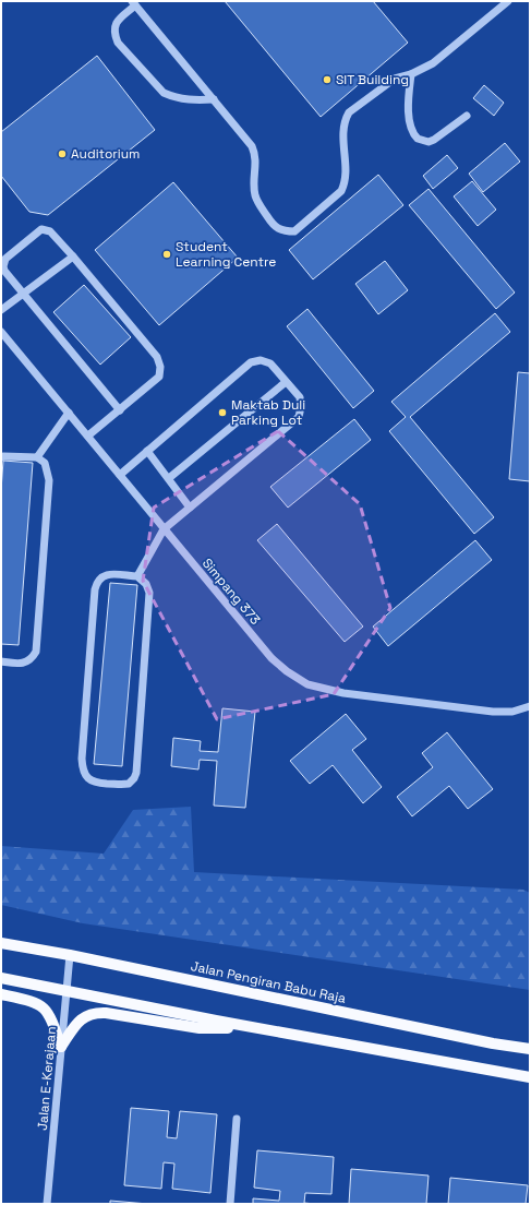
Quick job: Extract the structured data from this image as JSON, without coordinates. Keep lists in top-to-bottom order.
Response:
{
  "streets": {
    "main road": ["Jalan Pengiran Babu Raja"],
    "street": ["Simpang 373", "Jalan E-Kerajaan"]
  },
  "crossings": [
    ["Jalan Pengiran Babu Raja", "Jalan E-Kerajaan"]
  ],
  "places": [
    "SIT Building",
    "Auditorium",
    "Student Learning Centre",
    "Maktab Duli Parking Lot"
  ]
}
